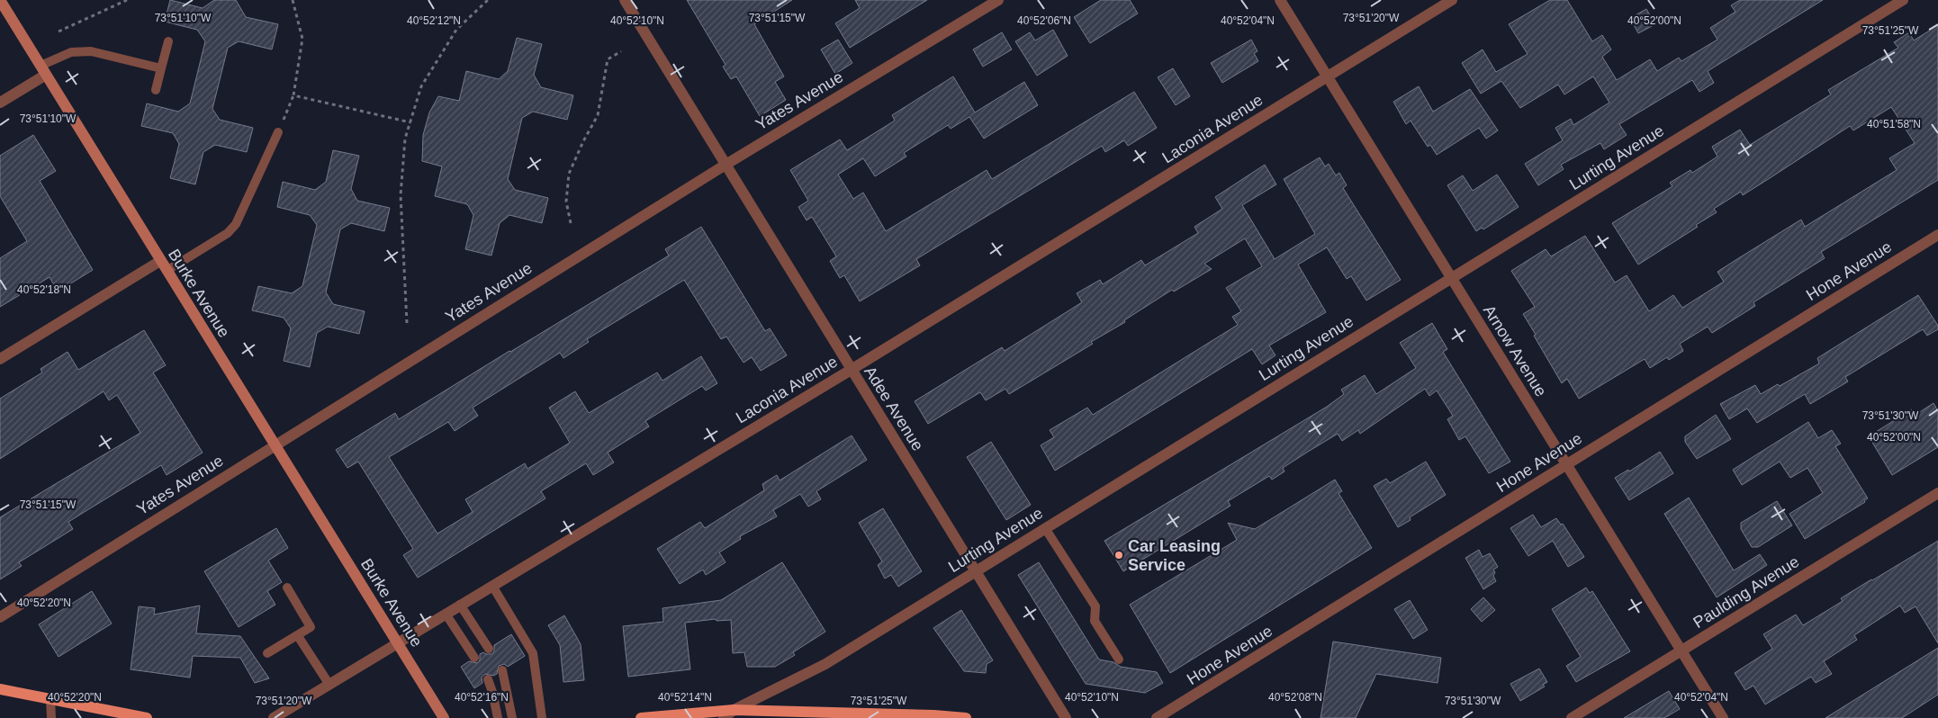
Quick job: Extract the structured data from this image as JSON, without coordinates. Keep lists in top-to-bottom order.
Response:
{
  "streets": {
    "main road": ["Burke Avenue"],
    "street": [
      "Yates Avenue",
      "Laconia Avenue",
      "Lurting Avenue",
      "Hone Avenue",
      "Arnow Avenue",
      "Adee Avenue",
      "Paulding Avenue"
    ]
  },
  "crossings": [
    ["Yates Avenue", "Burke Avenue"],
    ["Yates Avenue", "Adee Avenue"],
    ["Laconia Avenue", "Burke Avenue"],
    ["Laconia Avenue", "Arnow Avenue"],
    ["Laconia Avenue", "Adee Avenue"],
    ["Lurting Avenue", "Arnow Avenue"],
    ["Lurting Avenue", "Adee Avenue"],
    ["Hone Avenue", "Arnow Avenue"],
    ["Arnow Avenue", "Paulding Avenue"]
  ],
  "places": ["Car Leasing Service"],
  "coordinates": [
    "73°51'10\"W",
    "73°51'15\"W",
    "73°51'20\"W",
    "40°52'04\"N",
    "40°52'12\"N",
    "40°52'10\"N",
    "40°52'06\"N",
    "40°52'00\"N",
    "73°51'25\"W",
    "40°51'58\"N",
    "40°52'18\"N",
    "73°51'30\"W",
    "40°52'20\"N",
    "40°52'16\"N",
    "40°52'14\"N",
    "40°52'08\"N"
  ]
}
